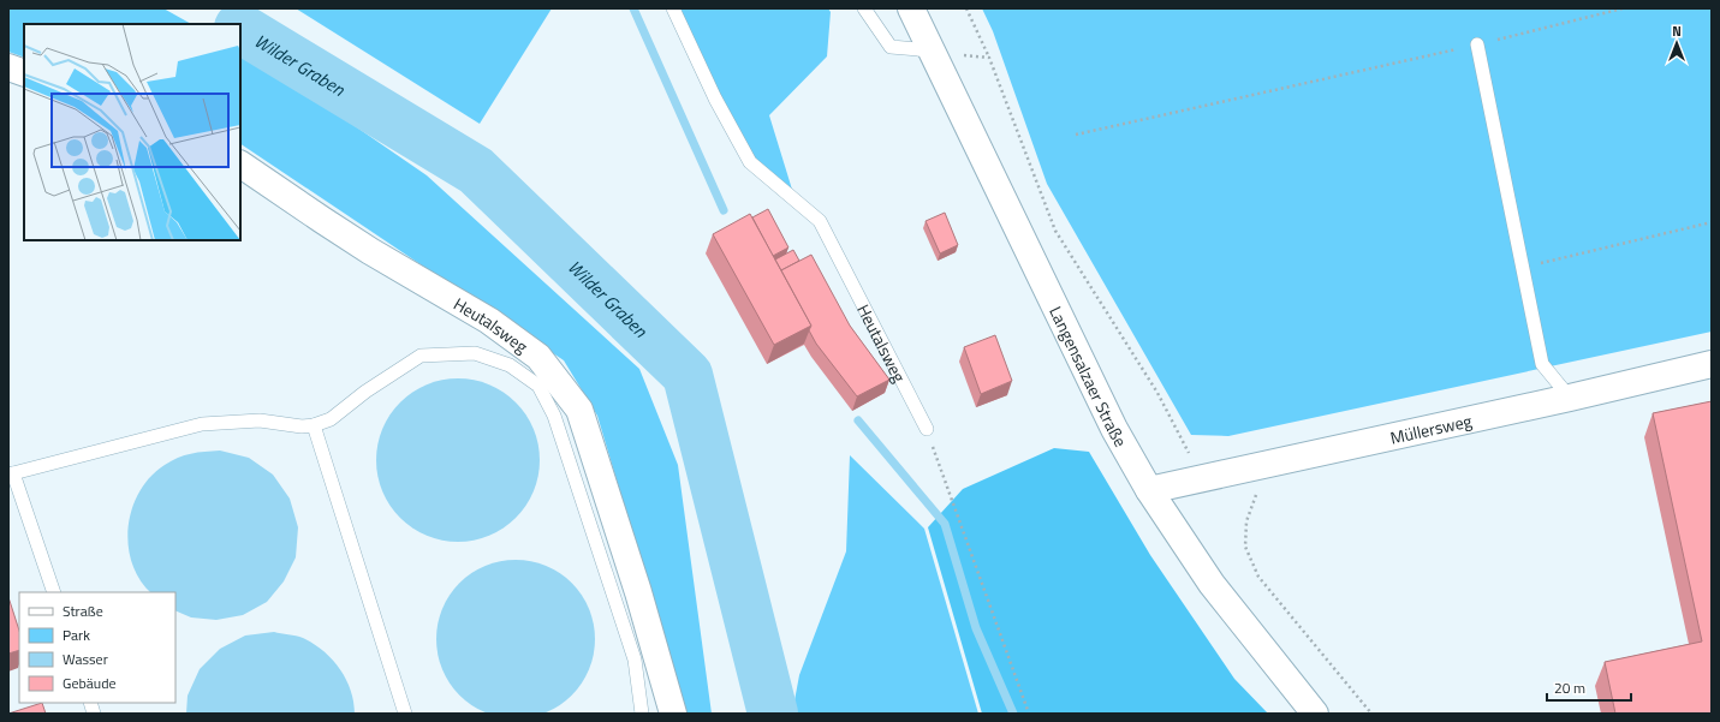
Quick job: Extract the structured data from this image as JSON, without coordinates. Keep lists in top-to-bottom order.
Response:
{
  "streets": {
    "street": ["Heutalsweg", "Langensalzaer Straße", "Müllersweg"]
  },
  "crossings": [
    ["Langensalzaer Straße", "Müllersweg"]
  ],
  "water": ["Wilder Graben"],
  "legend": [
    "Straße",
    "Park",
    "Wasser",
    "Gebäude"
  ],
  "scale_bar": "20 m",
  "north": "top"
}
